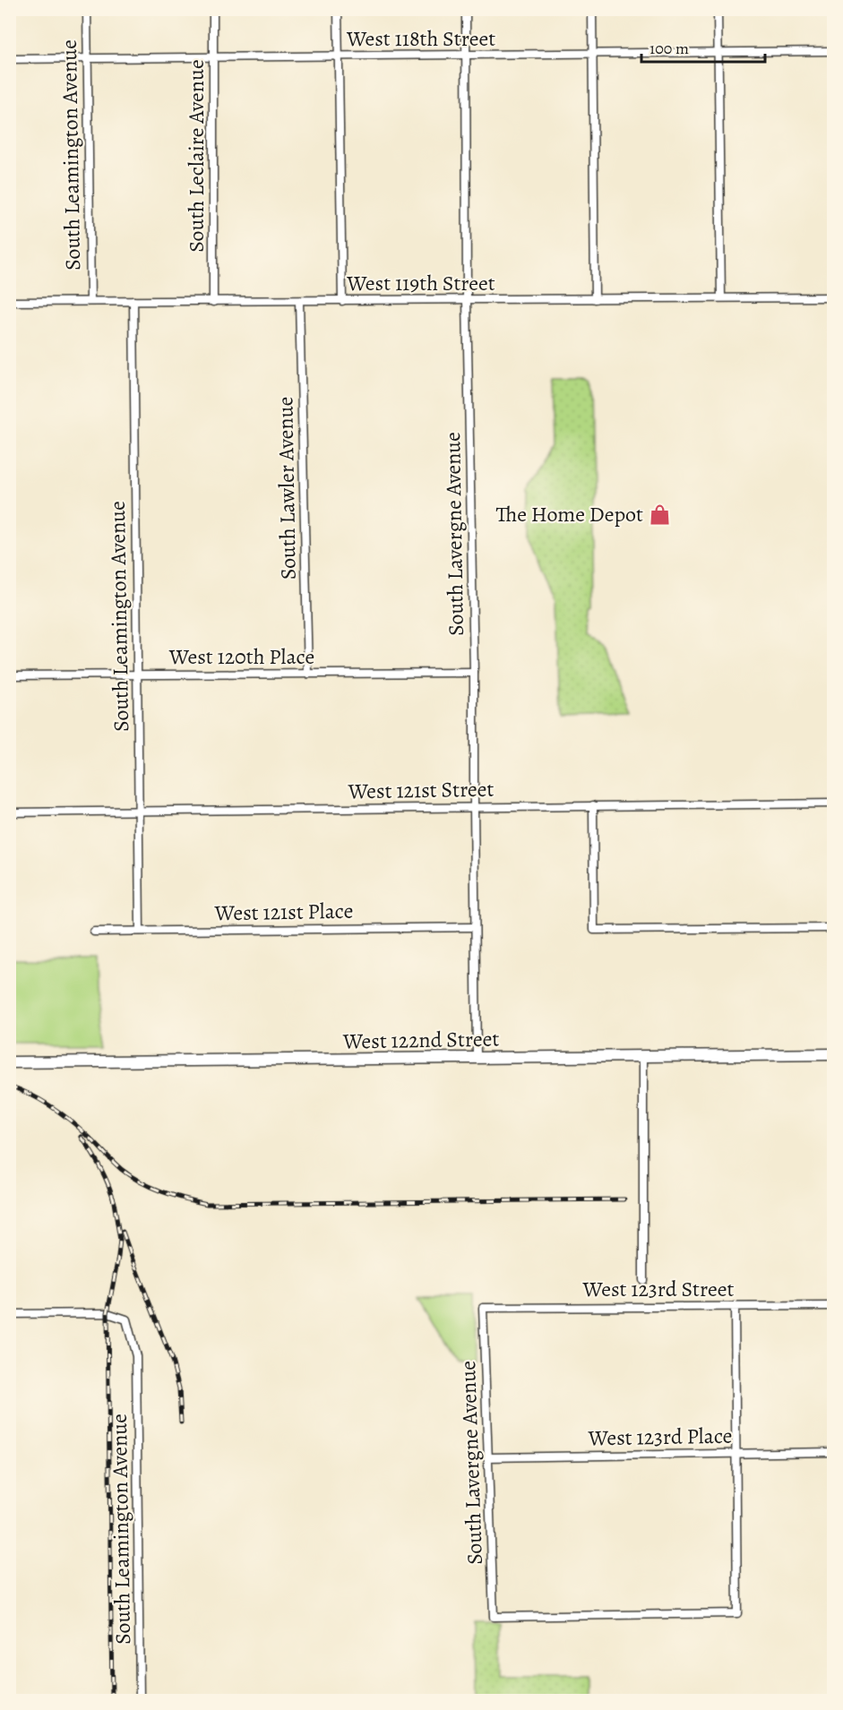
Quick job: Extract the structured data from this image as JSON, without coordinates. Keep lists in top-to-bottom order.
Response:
{
  "streets": {
    "street": [
      "West 118th Street",
      "South Leamington Avenue",
      "South Leclaire Avenue",
      "West 119th Street",
      "South Lawler Avenue",
      "South Lavergne Avenue",
      "West 120th Place",
      "West 121st Street",
      "West 121st Place",
      "West 122nd Street",
      "West 123rd Street",
      "West 123rd Place"
    ]
  },
  "crossings": [
    ["West 118th Street", "South Leamington Avenue"],
    ["West 118th Street", "South Leclaire Avenue"],
    ["West 118th Street", "South Lavergne Avenue"],
    ["South Leamington Avenue", "West 119th Street"],
    ["South Leamington Avenue", "West 120th Place"],
    ["South Leamington Avenue", "West 121st Street"],
    ["South Leamington Avenue", "West 121st Place"],
    ["South Leclaire Avenue", "West 119th Street"],
    ["West 119th Street", "South Lawler Avenue"],
    ["West 119th Street", "South Lavergne Avenue"],
    ["South Lawler Avenue", "West 120th Place"],
    ["South Lavergne Avenue", "West 120th Place"],
    ["South Lavergne Avenue", "West 121st Street"],
    ["South Lavergne Avenue", "West 121st Place"],
    ["South Lavergne Avenue", "West 122nd Street"],
    ["South Lavergne Avenue", "West 123rd Street"],
    ["South Lavergne Avenue", "West 123rd Place"]
  ],
  "places": {
    "shop": ["The Home Depot"]
  },
  "scale_bar": "100 m"
}
